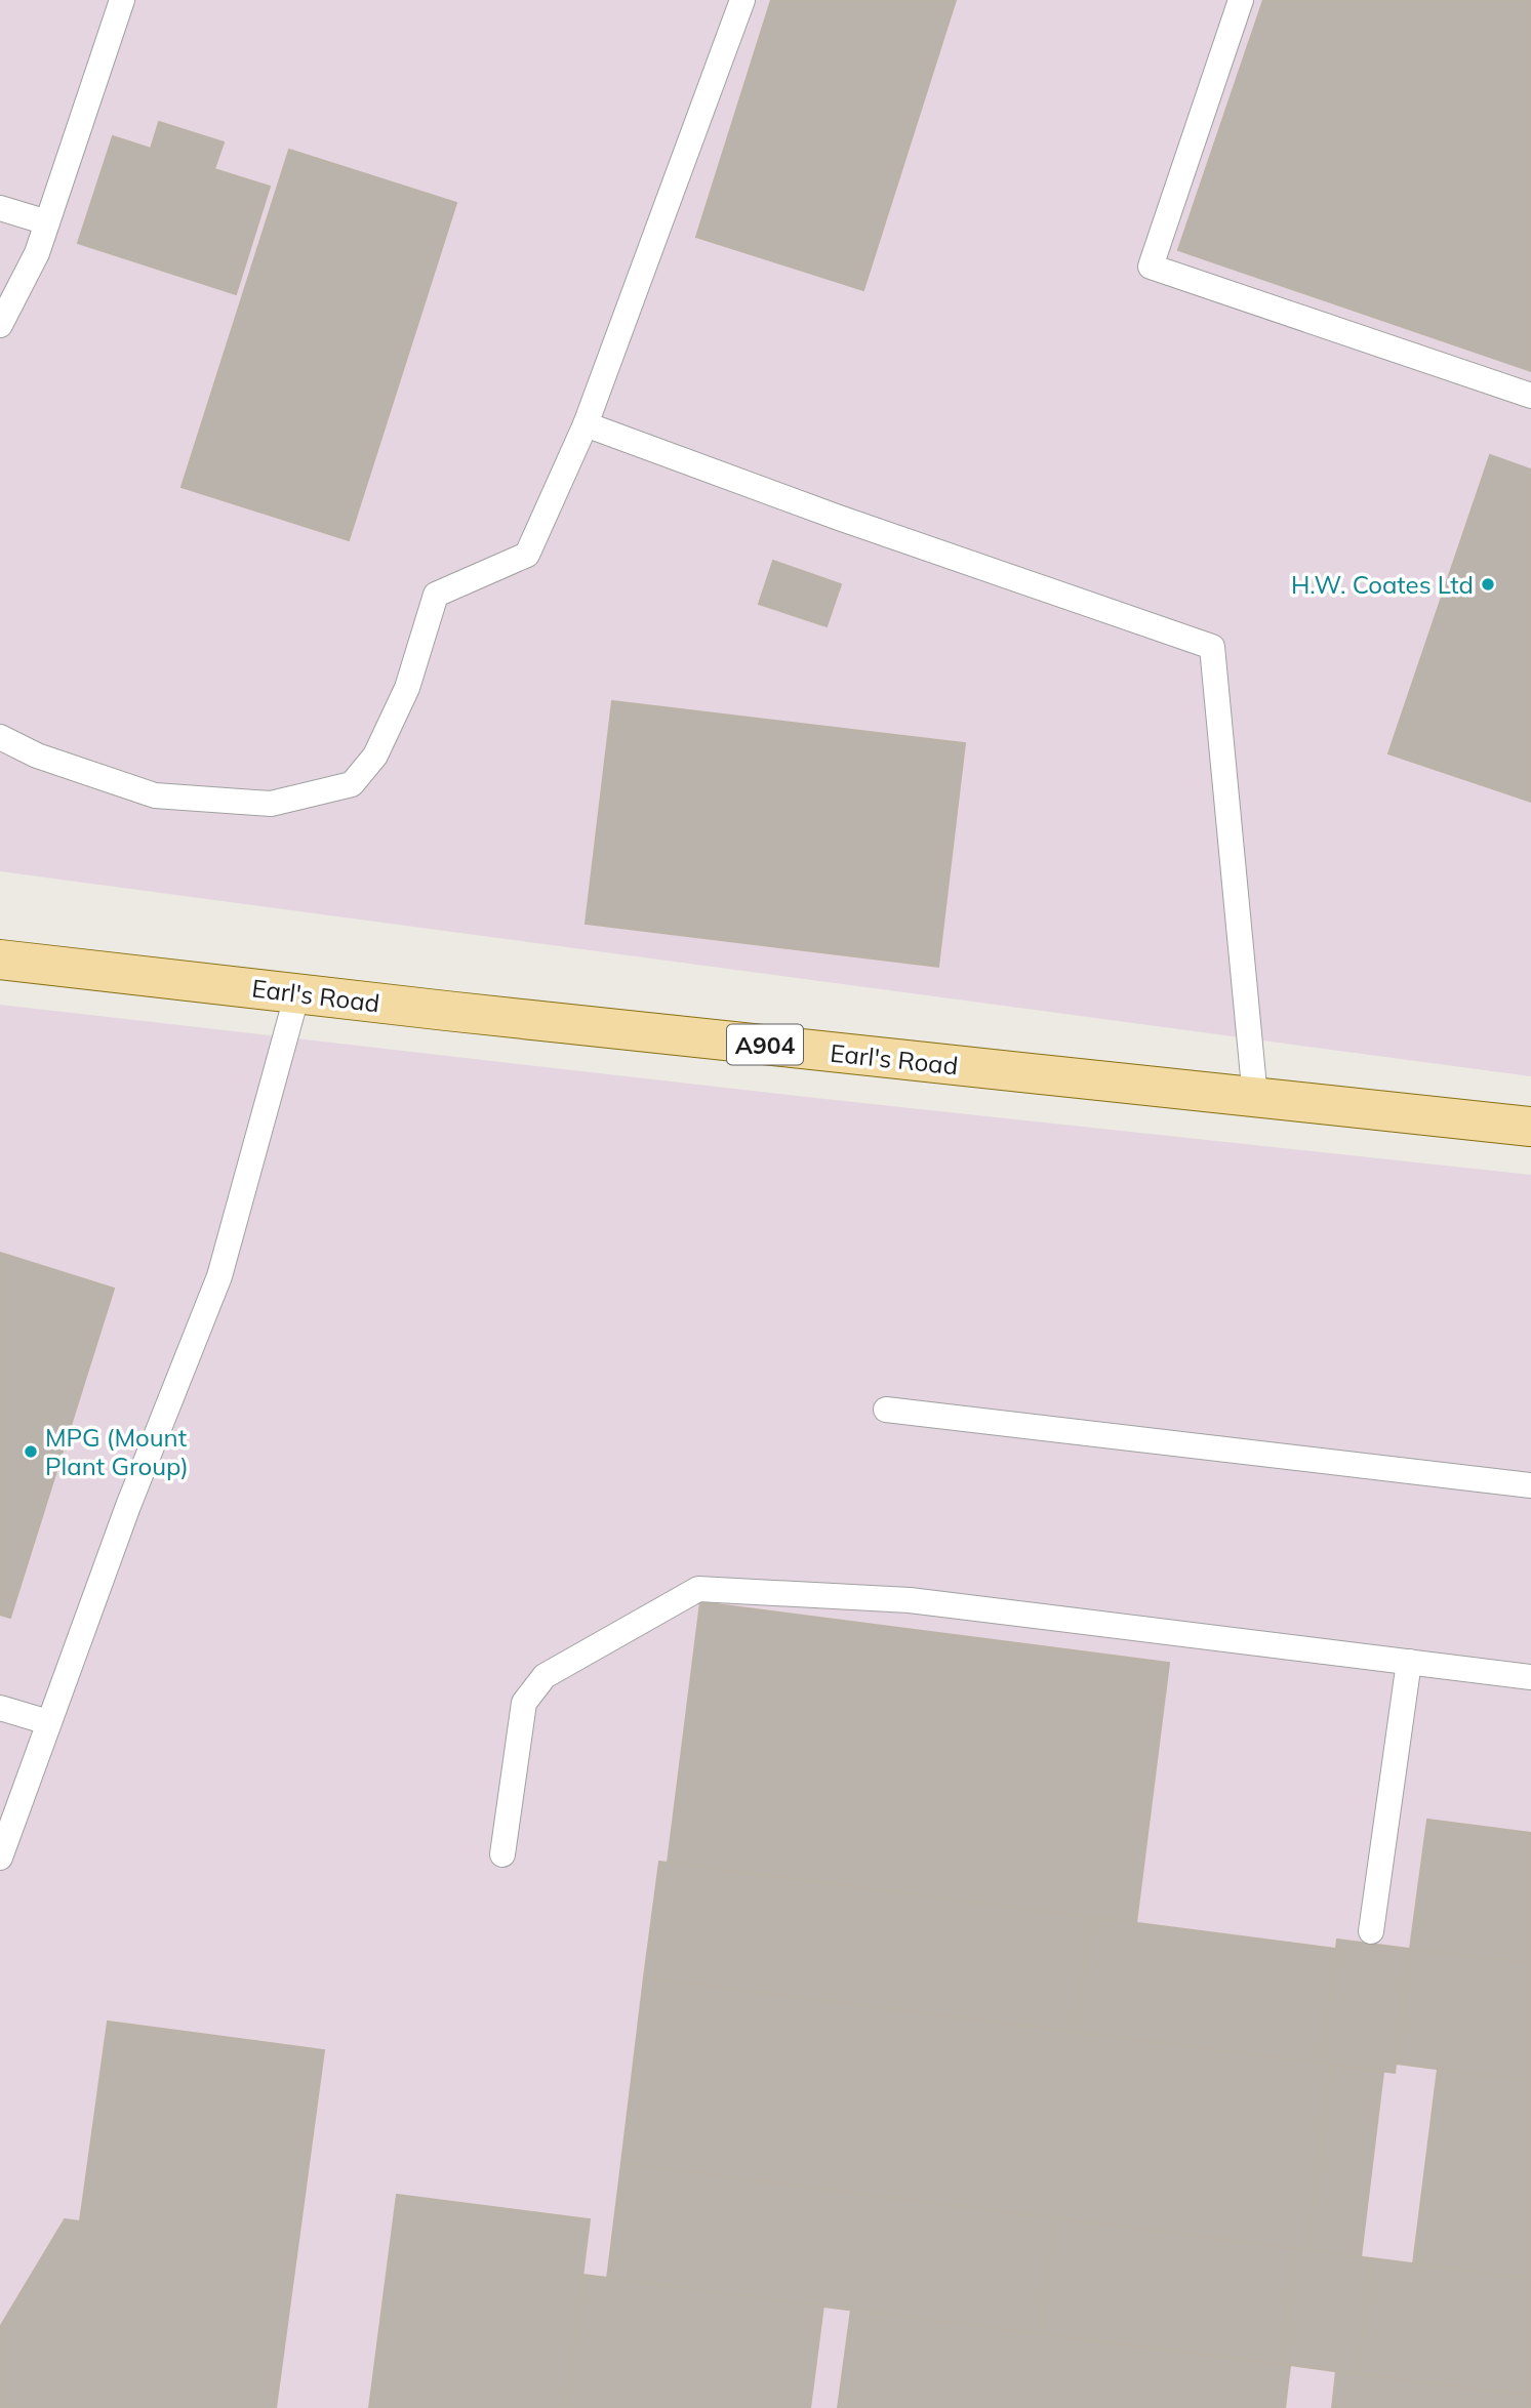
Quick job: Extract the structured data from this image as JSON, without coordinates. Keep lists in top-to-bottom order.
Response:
{
  "streets": {
    "main road": ["Earl's Road", "A904"]
  },
  "places": ["H.W. Coates Ltd", "MPG (Mount Plant Group)"]
}
